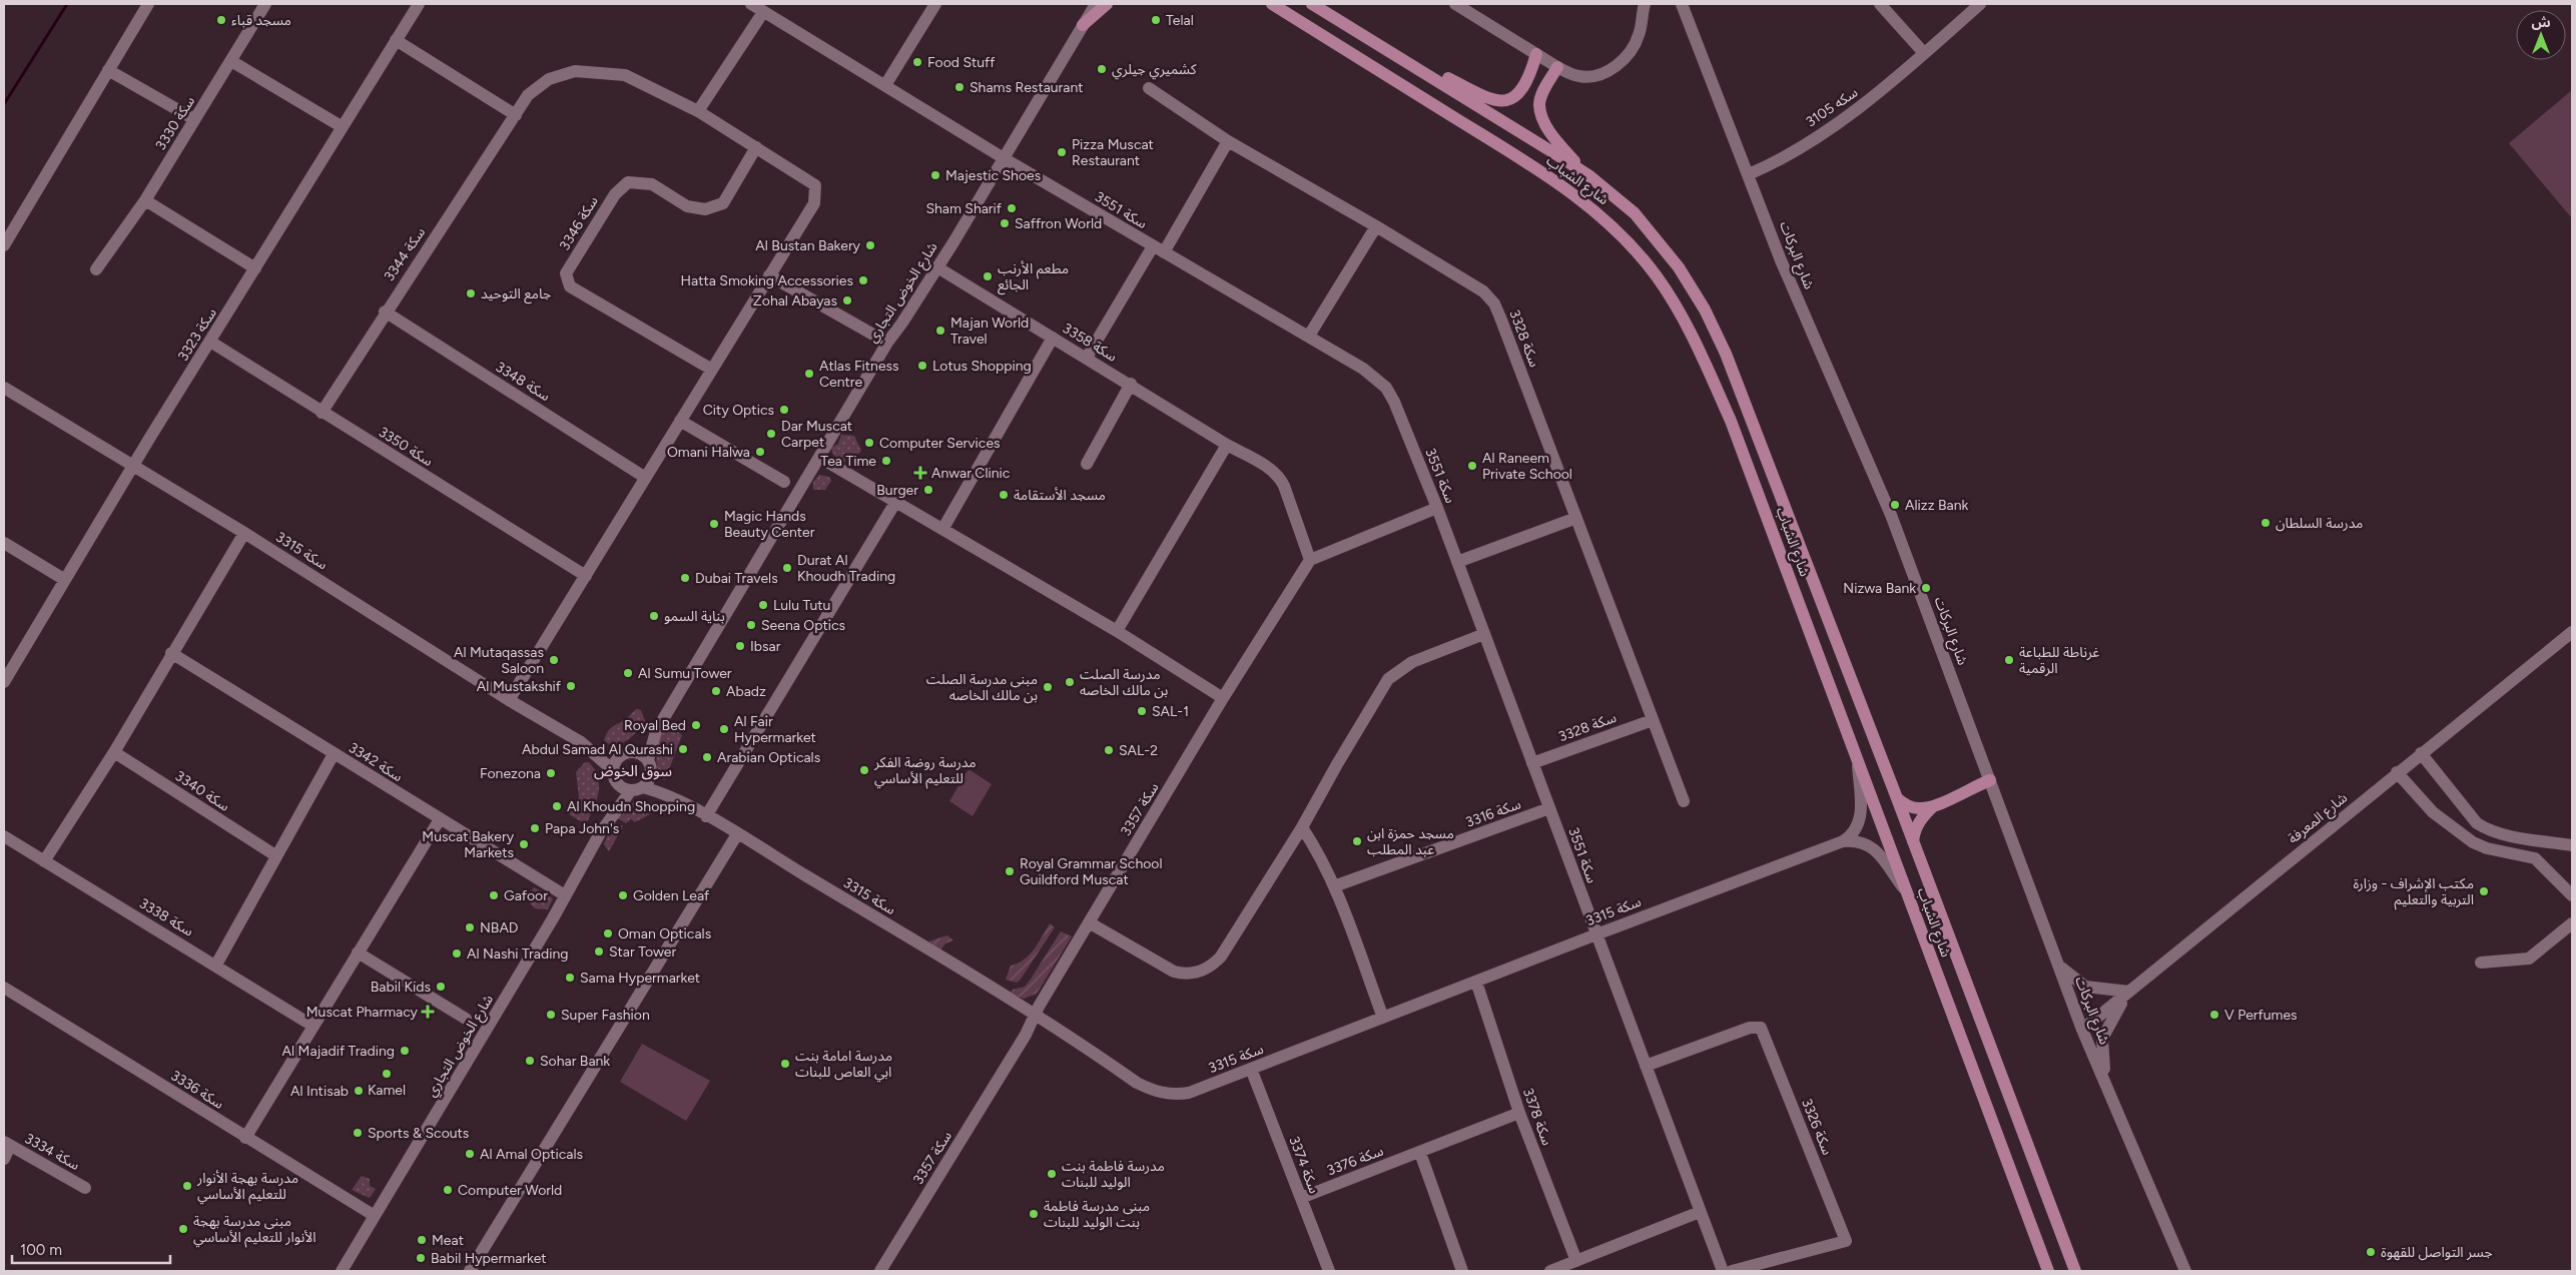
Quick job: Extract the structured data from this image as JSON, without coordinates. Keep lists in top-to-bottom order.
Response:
{
  "streets": {
    "main road": ["شارع الشباب"],
    "street": [
      "سكه 3105",
      "سكة 3330",
      "سكة 3551",
      "سكة 3346",
      "سكة 3344",
      "شارع البركات",
      "شارع الخوض التجاري",
      "سكة 3323",
      "سكة 3328",
      "سكة 3358",
      "سكة 3348",
      "سكة 3350",
      "سكة 3315",
      "سكة 3342",
      "سكة 3340",
      "سكة 3357",
      "سكة 3316",
      "شارع المعرفة",
      "سكة 3338",
      "سكة 3336",
      "سكة 3378",
      "سكة 3326",
      "سكة 3334",
      "سكة 3376",
      "سكة 3374"
    ]
  },
  "crossings": [
    ["سكه 3105", "شارع البركات"],
    ["سكة 3551", "شارع الخوض التجاري"],
    ["سكة 3551", "سكة 3328"],
    ["سكة 3551", "سكة 3315"],
    ["سكة 3551", "سكة 3316"],
    ["سكة 3551", "سكة 3326"],
    ["سكة 3346", "سكة 3344"],
    ["سكة 3344", "سكة 3348"],
    ["سكة 3344", "سكة 3350"],
    ["شارع البركات", "شارع المعرفة"],
    ["شارع الخوض التجاري", "سكة 3358"],
    ["شارع الخوض التجاري", "سكة 3315"],
    ["شارع الخوض التجاري", "سكة 3342"],
    ["شارع الخوض التجاري", "سكة 3336"],
    ["سكة 3323", "سكة 3350"],
    ["سكة 3323", "سكة 3315"],
    ["سكة 3358", "سكة 3357"],
    ["سكة 3315", "سكة 3357"],
    ["سكة 3315", "سكة 3378"],
    ["سكة 3315", "سكة 3374"],
    ["سكة 3378", "سكة 3376"],
    ["سكة 3376", "سكة 3374"]
  ],
  "districts": ["سوق الخوض"],
  "places": {
    "other": [
      "مسجد قباء",
      "Telal",
      "Food Stuff",
      "كشميري جيلري",
      "Shams Restaurant",
      "Pizza Muscat Restaurant",
      "Majestic Shoes",
      "Sham Sharif",
      "Saffron World",
      "Al Bustan Bakery",
      "مطعم الأرنب الجائع",
      "Hatta Smoking Accessories",
      "جامع التوحيد",
      "Zohal Abayas",
      "Majan World Travel",
      "Lotus Shopping",
      "Atlas Fitness Centre",
      "City Optics",
      "Dar Muscat Carpet",
      "Computer Services",
      "Omani Halwa",
      "Tea Time",
      "Al Raneem Private School",
      "Burger",
      "مسجد الأستقامة",
      "Alizz Bank",
      "مدرسة السلطان",
      "Magic Hands Beauty Center",
      "Durat Al Khoudh Trading",
      "Dubai Travels",
      "Nizwa Bank",
      "Lulu Tutu",
      "بناية السمو",
      "Seena Optics",
      "Ibsar",
      "Al Mutaqassas Saloon",
      "غرناطة للطباعة الرقمية",
      "Al Sumu Tower",
      "مدرسة الصلت بن مالك الخاصه",
      "Al Mustakshif",
      "مبنى مدرسة الصلت بن مالك الخاصه",
      "Abadz",
      "SAL-1",
      "Royal Bed",
      "Al Fair Hypermarket",
      "Abdul Samad Al Qurashi",
      "SAL-2",
      "Arabian Opticals",
      "مدرسة روضة الفكر للتعليم الأساسي",
      "Fonezona",
      "Al Khoudn Shopping",
      "Papa John's",
      "مسجد حمزة ابن عبد المطلب",
      "Muscat Bakery Markets",
      "Royal Grammar School Guildford Muscat",
      "مكتب الإشراف - وزارة التربية والتعليم",
      "Gafoor",
      "Golden Leaf",
      "NBAD",
      "Oman Opticals",
      "Star Tower",
      "Al Nashi Trading",
      "Sama Hypermarket",
      "Babil Kids",
      "Super Fashion",
      "V Perfumes",
      "Al Majadif Trading",
      "Sohar Bank",
      "مدرسة امامة بنت ابي العاص للبنات",
      "Kamel",
      "Al Intisab",
      "Sports & Scouts",
      "Al Amal Opticals",
      "مدرسة فاطمة بنت الوليد للبنات",
      "مدرسة بهجة الأنوار للتعليم الأساسي",
      "Computer World",
      "مبنى مدرسة فاطمة بنت الوليد للبنات",
      "مبنى مدرسة بهجة الأنوار للتعليم الأساسي",
      "Meat",
      "جسر التواصل للقهوة",
      "Babil Hypermarket"
    ],
    "health": ["Anwar Clinic", "Muscat Pharmacy"]
  },
  "scale_bar": "100 m",
  "north": "top"
}
